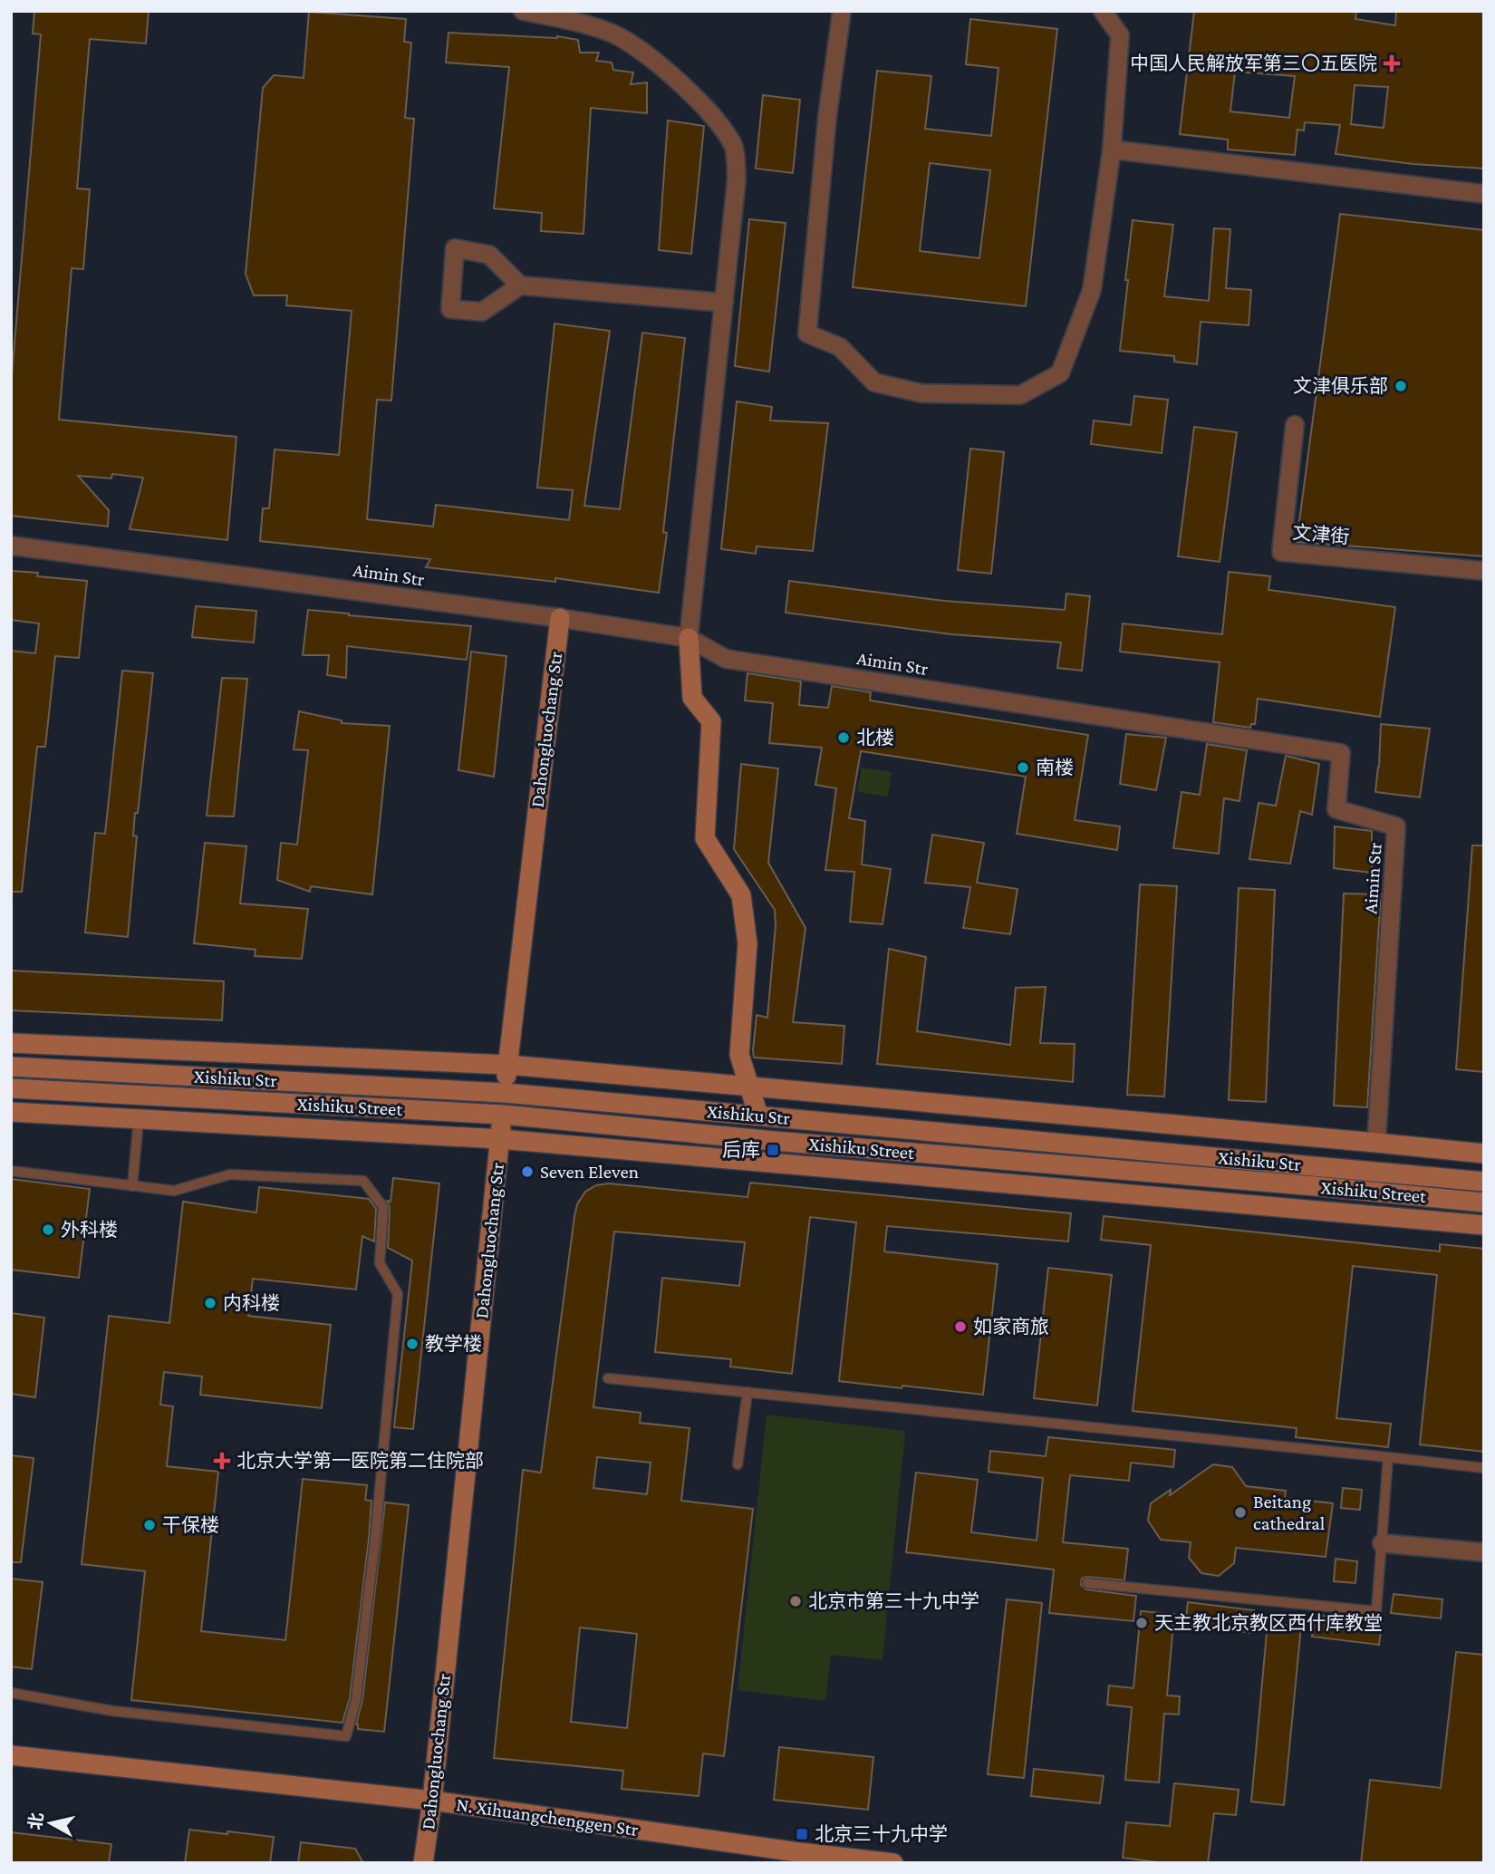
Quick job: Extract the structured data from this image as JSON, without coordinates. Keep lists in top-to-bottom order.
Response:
{
  "streets": {
    "street": [
      "文津街",
      "Aimin Str",
      "Dahongluochang Str",
      "Xishiku Str",
      "Xishiku Street",
      "N. Xihuangchenggen Str"
    ]
  },
  "crossings": [
    ["Aimin Str", "Dahongluochang Str"],
    ["Dahongluochang Str", "Xishiku Str"],
    ["Dahongluochang Str", "Xishiku Street"],
    ["Dahongluochang Str", "N. Xihuangchenggen Str"]
  ],
  "places": {
    "health": ["中国人民解放军第三〇五医院", "北京大学第一医院第二住院部"],
    "other": [
      "文津俱乐部",
      "北楼",
      "南楼",
      "Seven Eleven",
      "外科楼",
      "内科楼",
      "如家商旅",
      "教学楼",
      "Beitang cathedral",
      "干保楼",
      "北京市第三十九中学",
      "天主教北京教区西什库教堂"
    ],
    "transit": ["后库", "北京三十九中学"]
  },
  "north": "left"
}
